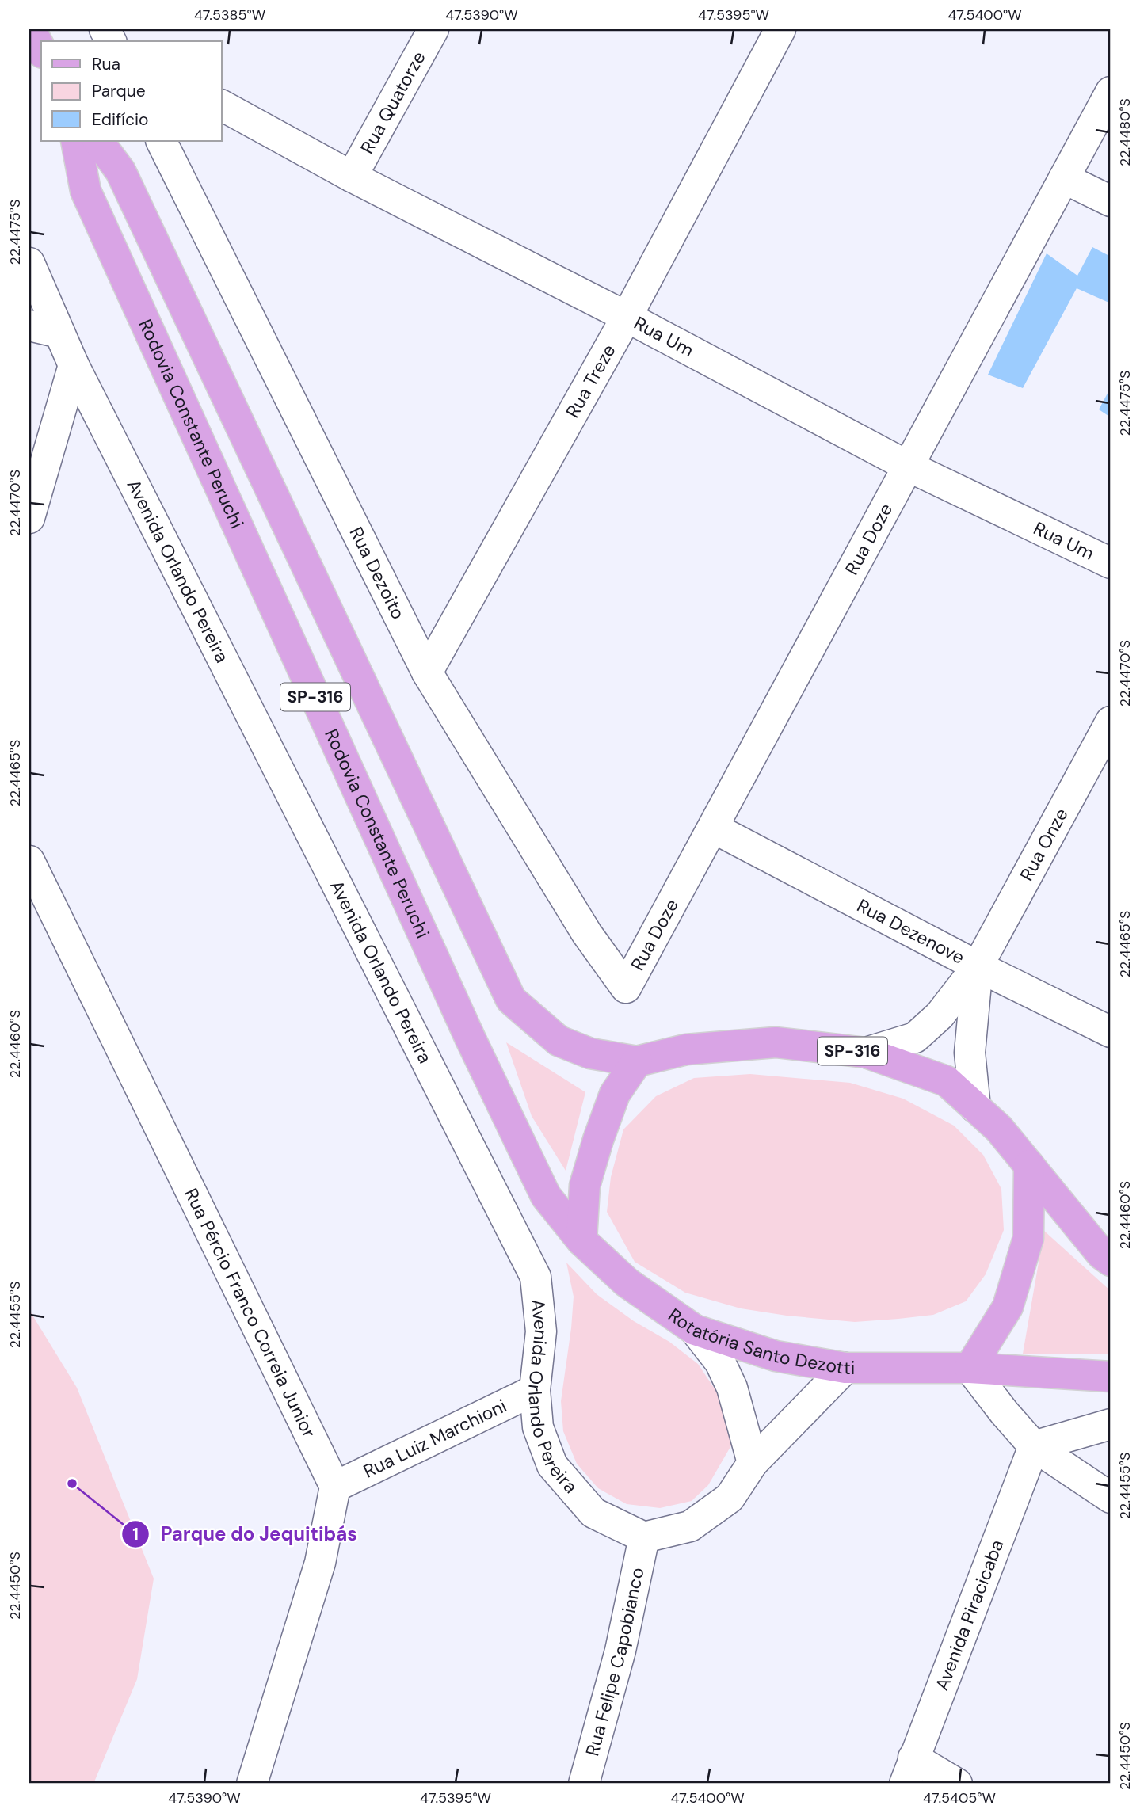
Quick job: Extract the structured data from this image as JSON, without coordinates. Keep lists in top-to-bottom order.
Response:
{
  "streets": {
    "main road": ["Rodovia Constante Peruchi", "SP-316", "Rotatória Santo Dezotti"],
    "street": [
      "Rua Quatorze",
      "Rua Um",
      "Rua Treze",
      "Rua Doze",
      "Avenida Orlando Pereira",
      "Rua Dezoito",
      "Rua Onze",
      "Rua Dezenove",
      "Rua Pércio Franco Correia Junior",
      "Rua Luiz Marchioni",
      "Avenida Piracicaba",
      "Rua Felipe Capobianco"
    ]
  },
  "crossings": [
    ["Rua Quatorze", "Rua Um"],
    ["Rua Um", "Rua Treze"],
    ["Rua Um", "Rua Doze"],
    ["Rua Treze", "Rua Dezoito"],
    ["Rodovia Constante Peruchi", "Rotatória Santo Dezotti"],
    ["Rua Doze", "Rua Dezoito"],
    ["Rua Doze", "Rua Dezenove"],
    ["Avenida Orlando Pereira", "Rua Luiz Marchioni"],
    ["Avenida Orlando Pereira", "Rua Felipe Capobianco"],
    ["SP-316", "Rotatória Santo Dezotti"],
    ["Rua Onze", "Rua Dezenove"],
    ["Rua Pércio Franco Correia Junior", "Rua Luiz Marchioni"]
  ],
  "places": ["Parque do Jequitibás"],
  "legend": ["Rua", "Parque", "Edifício"],
  "coordinates": [
    "47.5385°W",
    "47.5390°W",
    "47.5395°W",
    "47.5400°W",
    "22.4480°S",
    "22.4475°S",
    "22.4470°S",
    "22.4465°S",
    "22.4460°S",
    "22.4455°S",
    "22.4450°S",
    "47.5405°W"
  ]
}
